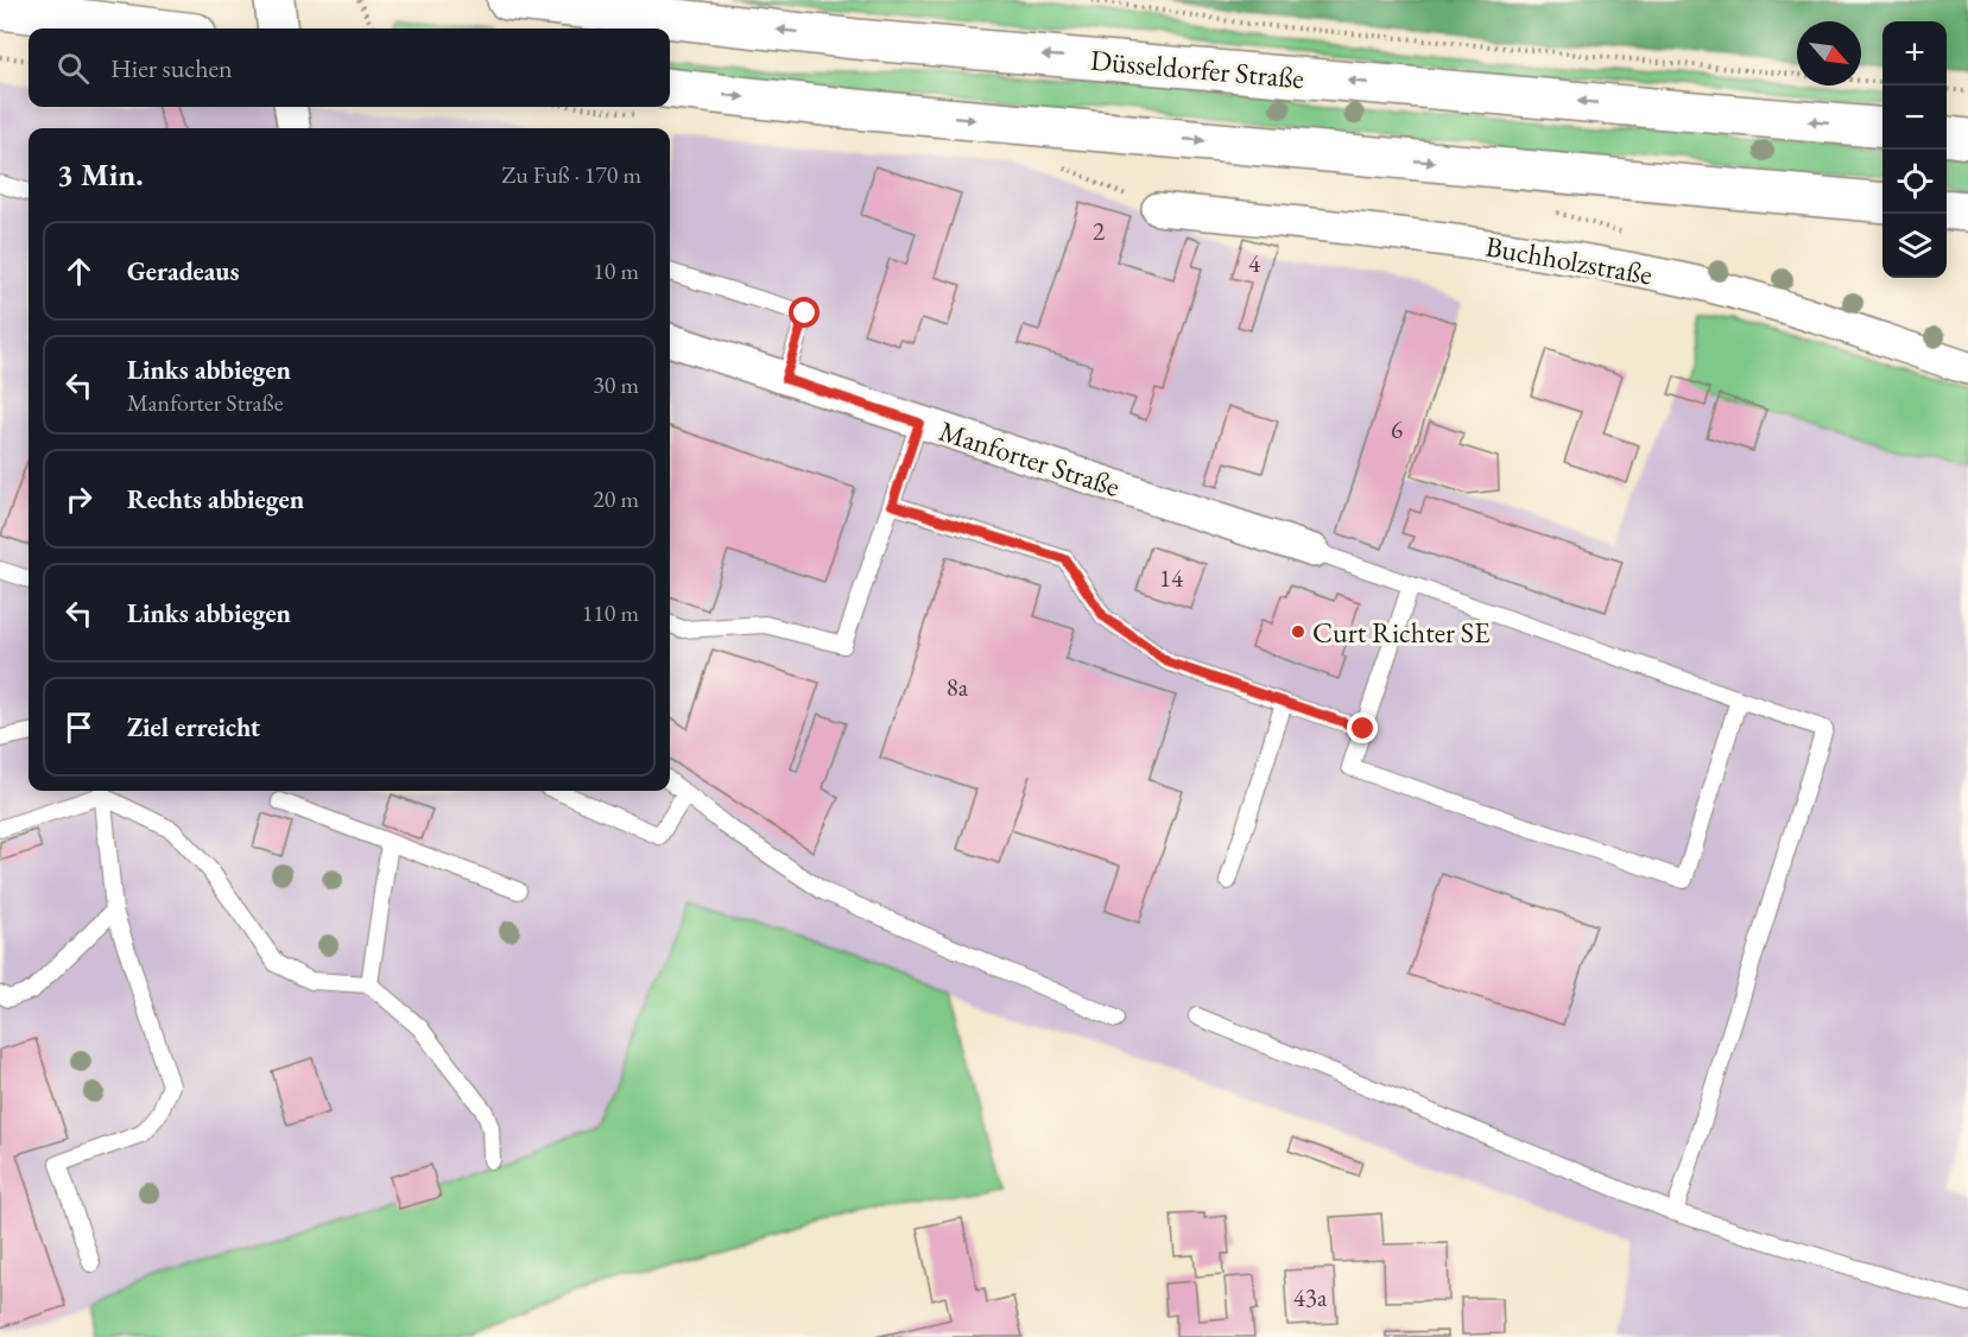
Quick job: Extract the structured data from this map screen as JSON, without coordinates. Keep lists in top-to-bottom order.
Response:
{
  "streets": {
    "main road": ["Düsseldorfer Straße"],
    "street": ["Buchholzstraße", "Manforter Straße"]
  },
  "places": ["Curt Richter SE"],
  "house_numbers": [
    "2",
    "4",
    "6",
    "14",
    "8a",
    "43a"
  ],
  "north": "bottom right",
  "page": {
    "map_buttons": ["+", "−"],
    "search": "Hier suchen",
    "heading": ["3 Min.", "Zu Fuß · 170 m"],
    "list": [
      ["Geradeaus", "10 m"],
      ["Links abbiegen", "Manforter Straße", "30 m"],
      ["Rechts abbiegen", "20 m"],
      ["Links abbiegen", "110 m"],
      "Ziel erreicht"
    ]
  }
}
